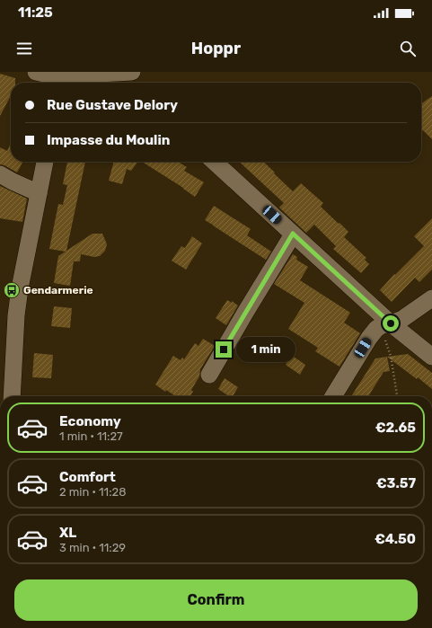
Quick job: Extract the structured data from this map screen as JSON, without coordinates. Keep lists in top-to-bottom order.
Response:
{
  "places": {
    "bus stop": ["Gendarmerie"]
  },
  "page": {
    "status": "11:25",
    "header": "Hoppr",
    "banner": ["Rue Gustave Delory", "Impasse du Moulin"],
    "bubble": "1 min",
    "list": [
      {
        "name": "Economy",
        "note": "1 min · 11:27",
        "value": "€2.65"
      },
      {
        "name": "Comfort",
        "note": "2 min · 11:28",
        "value": "€3.57"
      },
      {
        "name": "XL",
        "note": "3 min · 11:29",
        "value": "€4.50"
      }
    ],
    "buttons": "Confirm"
  }
}
